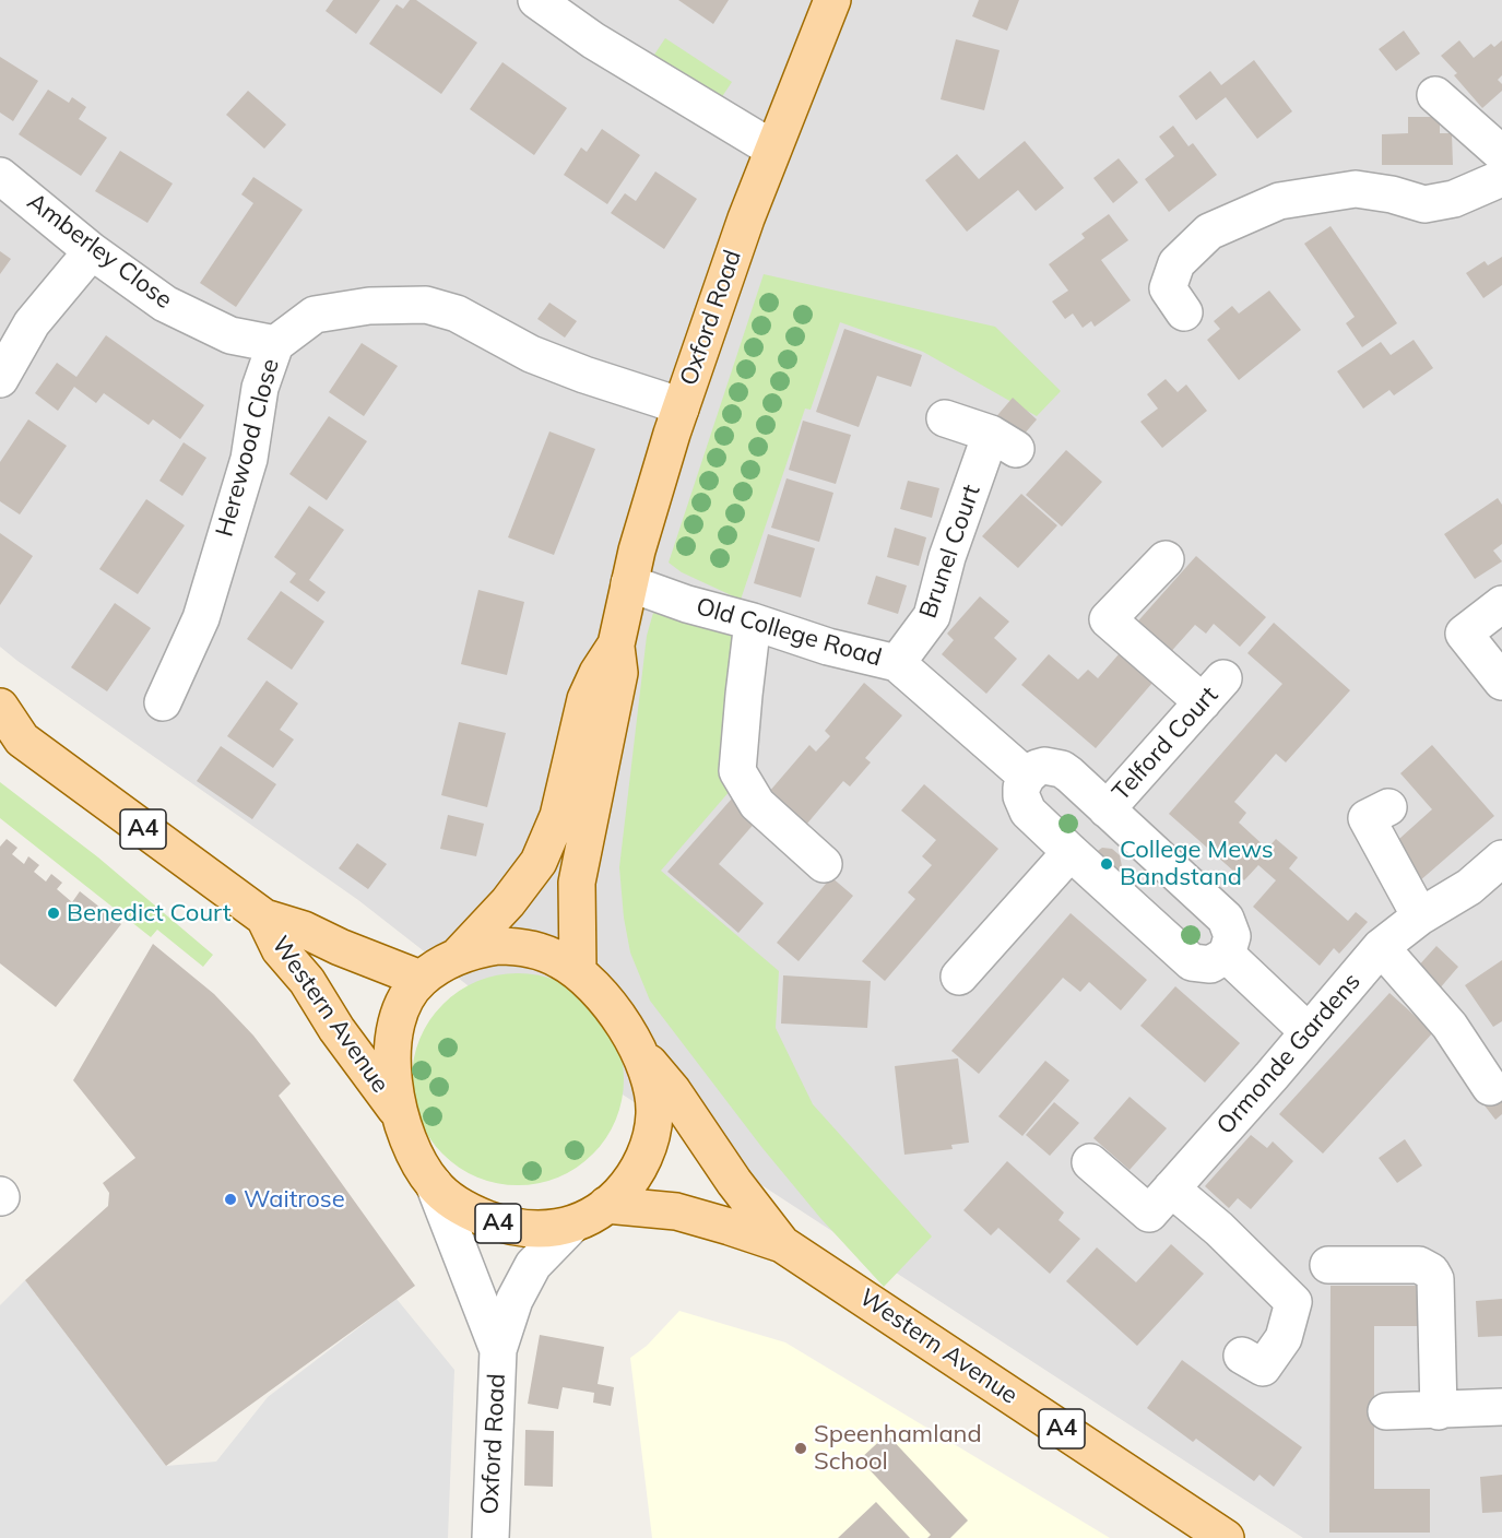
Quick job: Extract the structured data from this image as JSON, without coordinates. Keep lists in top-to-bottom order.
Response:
{
  "streets": {
    "main road": ["Oxford Road", "A4", "Western Avenue"],
    "street": [
      "Amberley Close",
      "Herewood Close",
      "Brunel Court",
      "Old College Road",
      "Telford Court",
      "Ormonde Gardens"
    ]
  },
  "crossings": [
    ["Amberley Close", "Herewood Close"],
    ["Oxford Road", "Herewood Close"],
    ["Oxford Road", "Old College Road"],
    ["Oxford Road", "A4"],
    ["Brunel Court", "Old College Road"],
    ["A4", "Western Avenue"]
  ],
  "places": [
    "College Mews Bandstand",
    "Benedict Court",
    "Waitrose",
    "Speenhamland School"
  ]
}
